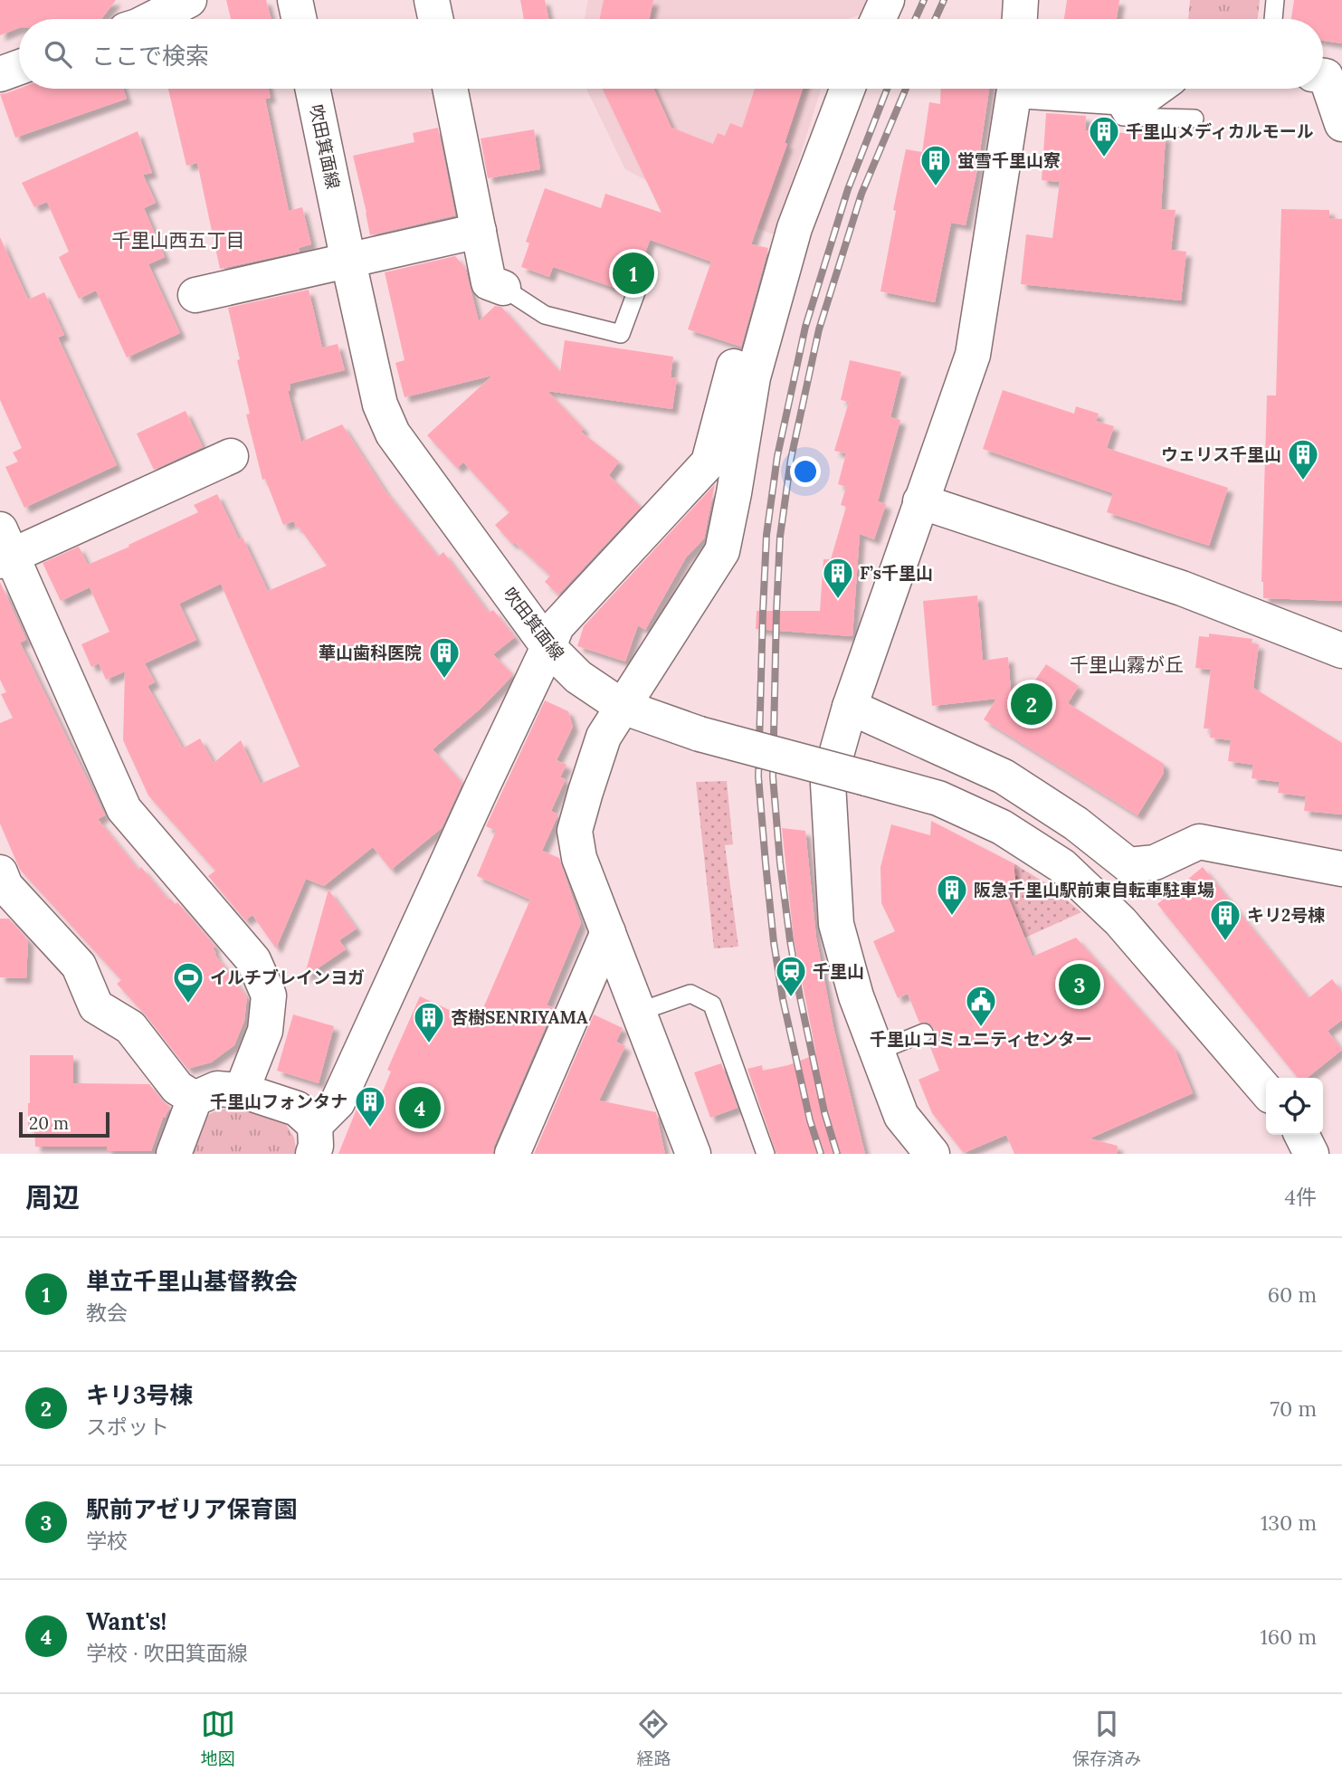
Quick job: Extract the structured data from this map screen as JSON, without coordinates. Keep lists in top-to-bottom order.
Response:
{
  "streets": {
    "street": ["吹田箕面線"]
  },
  "districts": ["千里山西五丁目", "千里山霧が丘"],
  "places": {
    "building": [
      "千里山メディカルモール",
      "蛍雪千里山寮",
      "ウェリス千里山",
      "F’s千里山",
      "華山歯科医院",
      "阪急千里山駅前東自転車駐車場",
      "キリ2号棟",
      "杏樹SENRIYAMA",
      "千里山フォンタナ"
    ],
    "station": ["千里山"],
    "sports": ["イルチブレインヨガ"],
    "public building": ["千里山コミュニティセンター"]
  },
  "scale_bar": "20 m",
  "page": {
    "search": "ここで検索",
    "pins": [
      "1",
      "2",
      "3",
      "4"
    ],
    "scale": "20 m",
    "heading": ["周辺", "4件"],
    "list": [
      {
        "mark": "1",
        "name": "単立千里山基督教会",
        "note": "教会",
        "value": "60 m"
      },
      {
        "mark": "2",
        "name": "キリ3号棟",
        "note": "スポット",
        "value": "70 m"
      },
      {
        "mark": "3",
        "name": "駅前アゼリア保育園",
        "note": "学校",
        "value": "130 m"
      },
      {
        "mark": "4",
        "name": "Want's!",
        "note": "学校 · 吹田箕面線",
        "value": "160 m"
      }
    ],
    "nav": ["地図", "経路", "保存済み"]
  }
}
